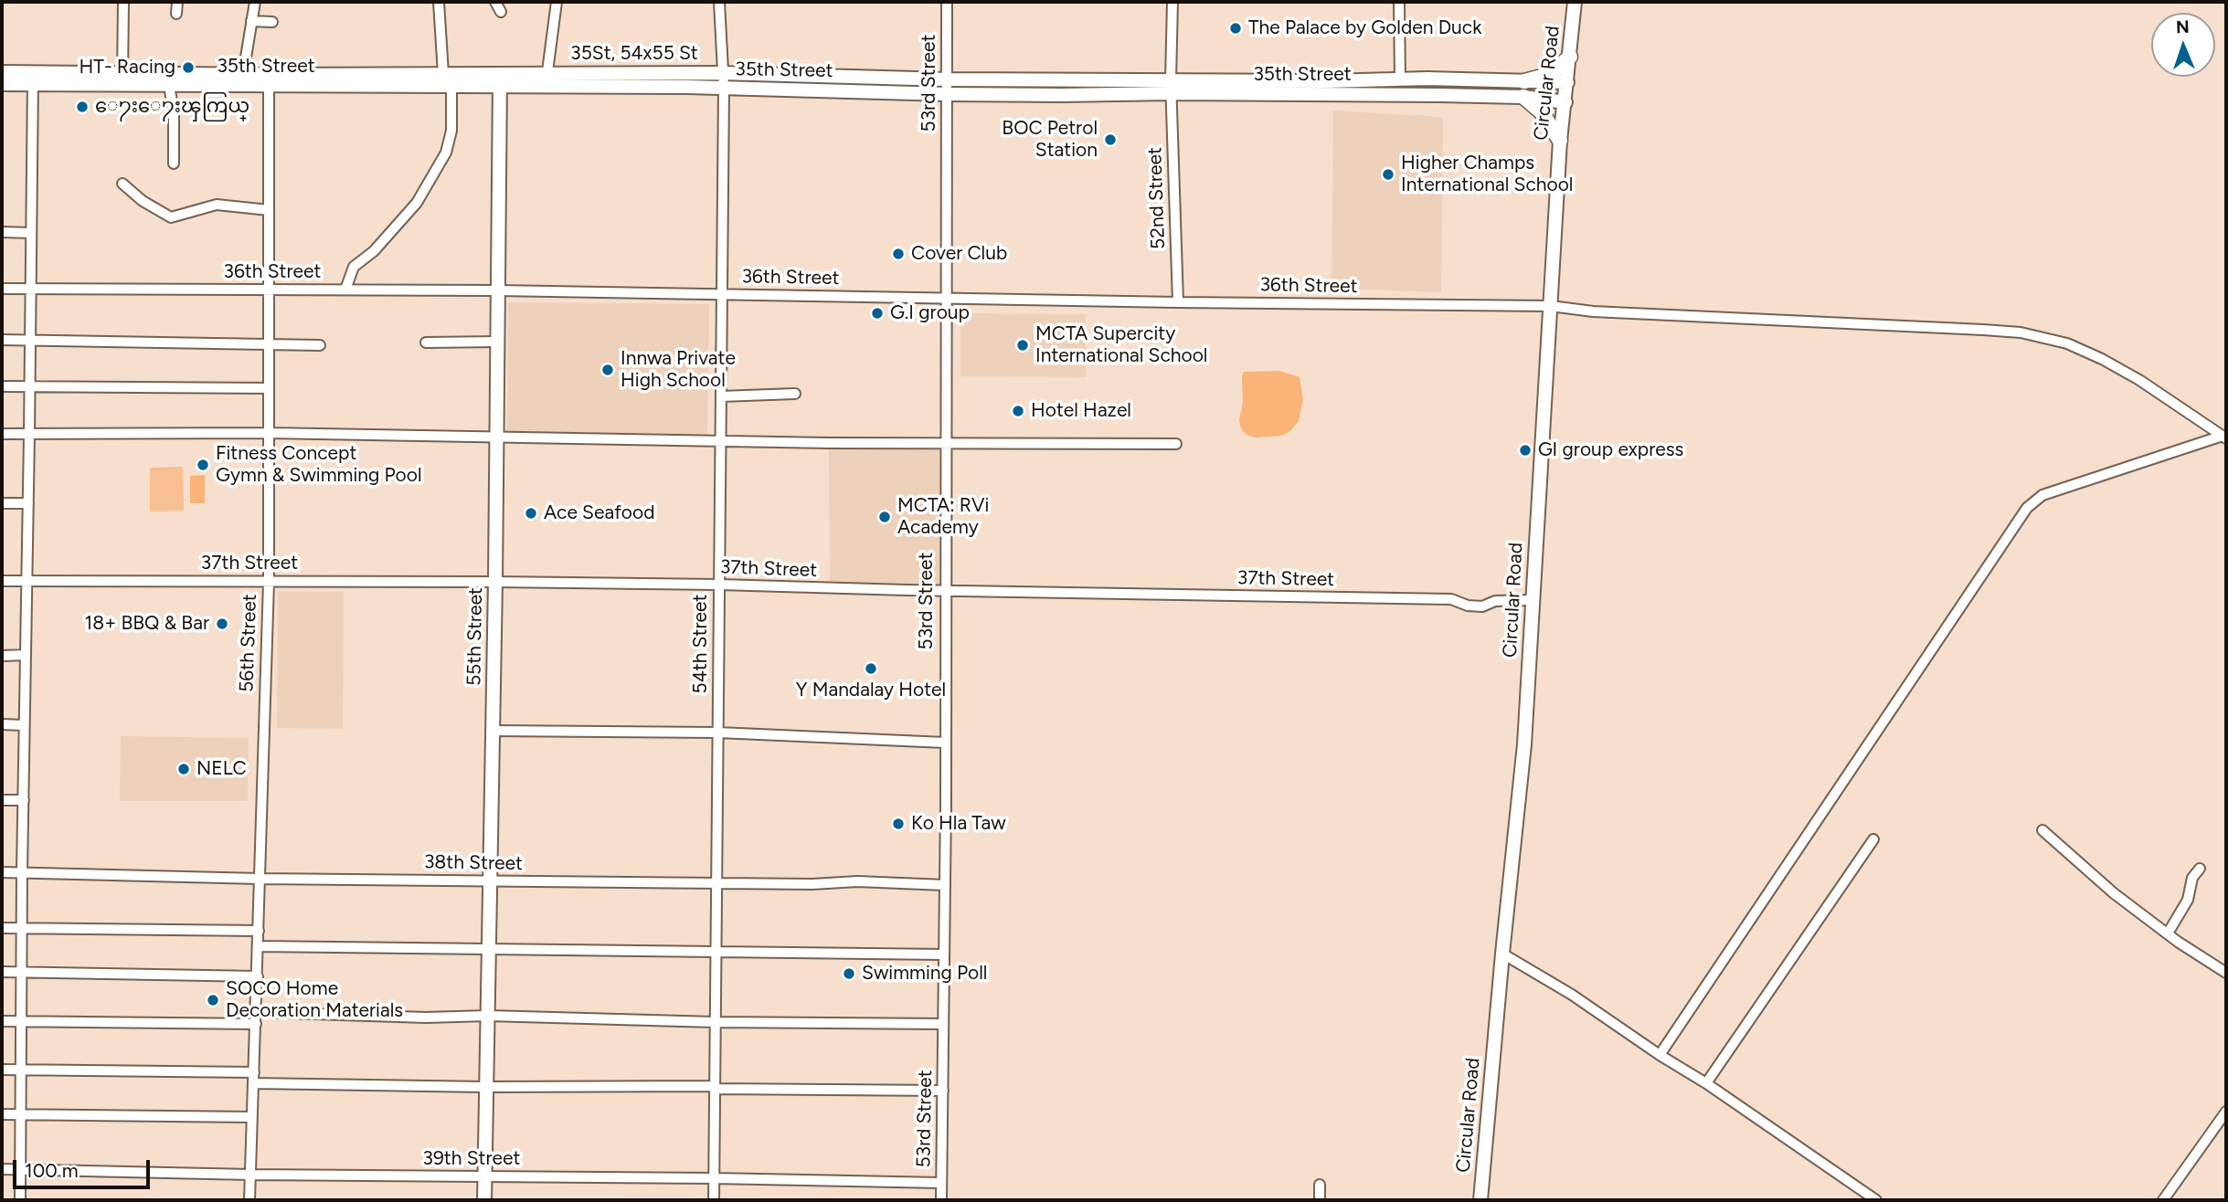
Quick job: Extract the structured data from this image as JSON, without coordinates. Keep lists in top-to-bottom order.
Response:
{
  "streets": {
    "main road": [
      "35St, 54x55 St",
      "35th Street",
      "Circular Road",
      "55th Street"
    ],
    "street": [
      "53rd Street",
      "52nd Street",
      "36th Street",
      "37th Street",
      "56th Street",
      "54th Street",
      "38th Street",
      "39th Street"
    ]
  },
  "crossings": [
    ["35St, 54x55 St", "35th Street"],
    ["35St, 54x55 St", "53rd Street"],
    ["35St, 54x55 St", "54th Street"],
    ["35th Street", "53rd Street"],
    ["35th Street", "Circular Road"],
    ["35th Street", "52nd Street"],
    ["35th Street", "55th Street"],
    ["35th Street", "56th Street"],
    ["35th Street", "54th Street"],
    ["53rd Street", "36th Street"],
    ["53rd Street", "37th Street"],
    ["53rd Street", "38th Street"],
    ["53rd Street", "39th Street"],
    ["Circular Road", "36th Street"],
    ["Circular Road", "37th Street"],
    ["52nd Street", "36th Street"],
    ["36th Street", "55th Street"],
    ["36th Street", "56th Street"],
    ["36th Street", "54th Street"],
    ["37th Street", "55th Street"],
    ["37th Street", "56th Street"],
    ["37th Street", "54th Street"],
    ["55th Street", "38th Street"],
    ["55th Street", "39th Street"],
    ["56th Street", "38th Street"],
    ["56th Street", "39th Street"],
    ["54th Street", "38th Street"],
    ["54th Street", "39th Street"]
  ],
  "places": [
    "The Palace by Golden Duck",
    "HT- Racing",
    "ေ႒းေ႒းၾကြယ္",
    "BOC Petrol Station",
    "Higher Champs International School",
    "Cover Club",
    "G.I group",
    "MCTA Supercity International School",
    "Innwa Private High School",
    "Hotel Hazel",
    "GI group express",
    "Fitness Concept Gymn & Swimming Pool",
    "Ace Seafood",
    "MCTA: RVi Academy",
    "18+ BBQ & Bar",
    "Y Mandalay Hotel",
    "NELC",
    "Ko Hla Taw",
    "Swimming Poll",
    "SOCO Home Decoration Materials"
  ],
  "scale_bar": "100 m",
  "north": "top"
}
